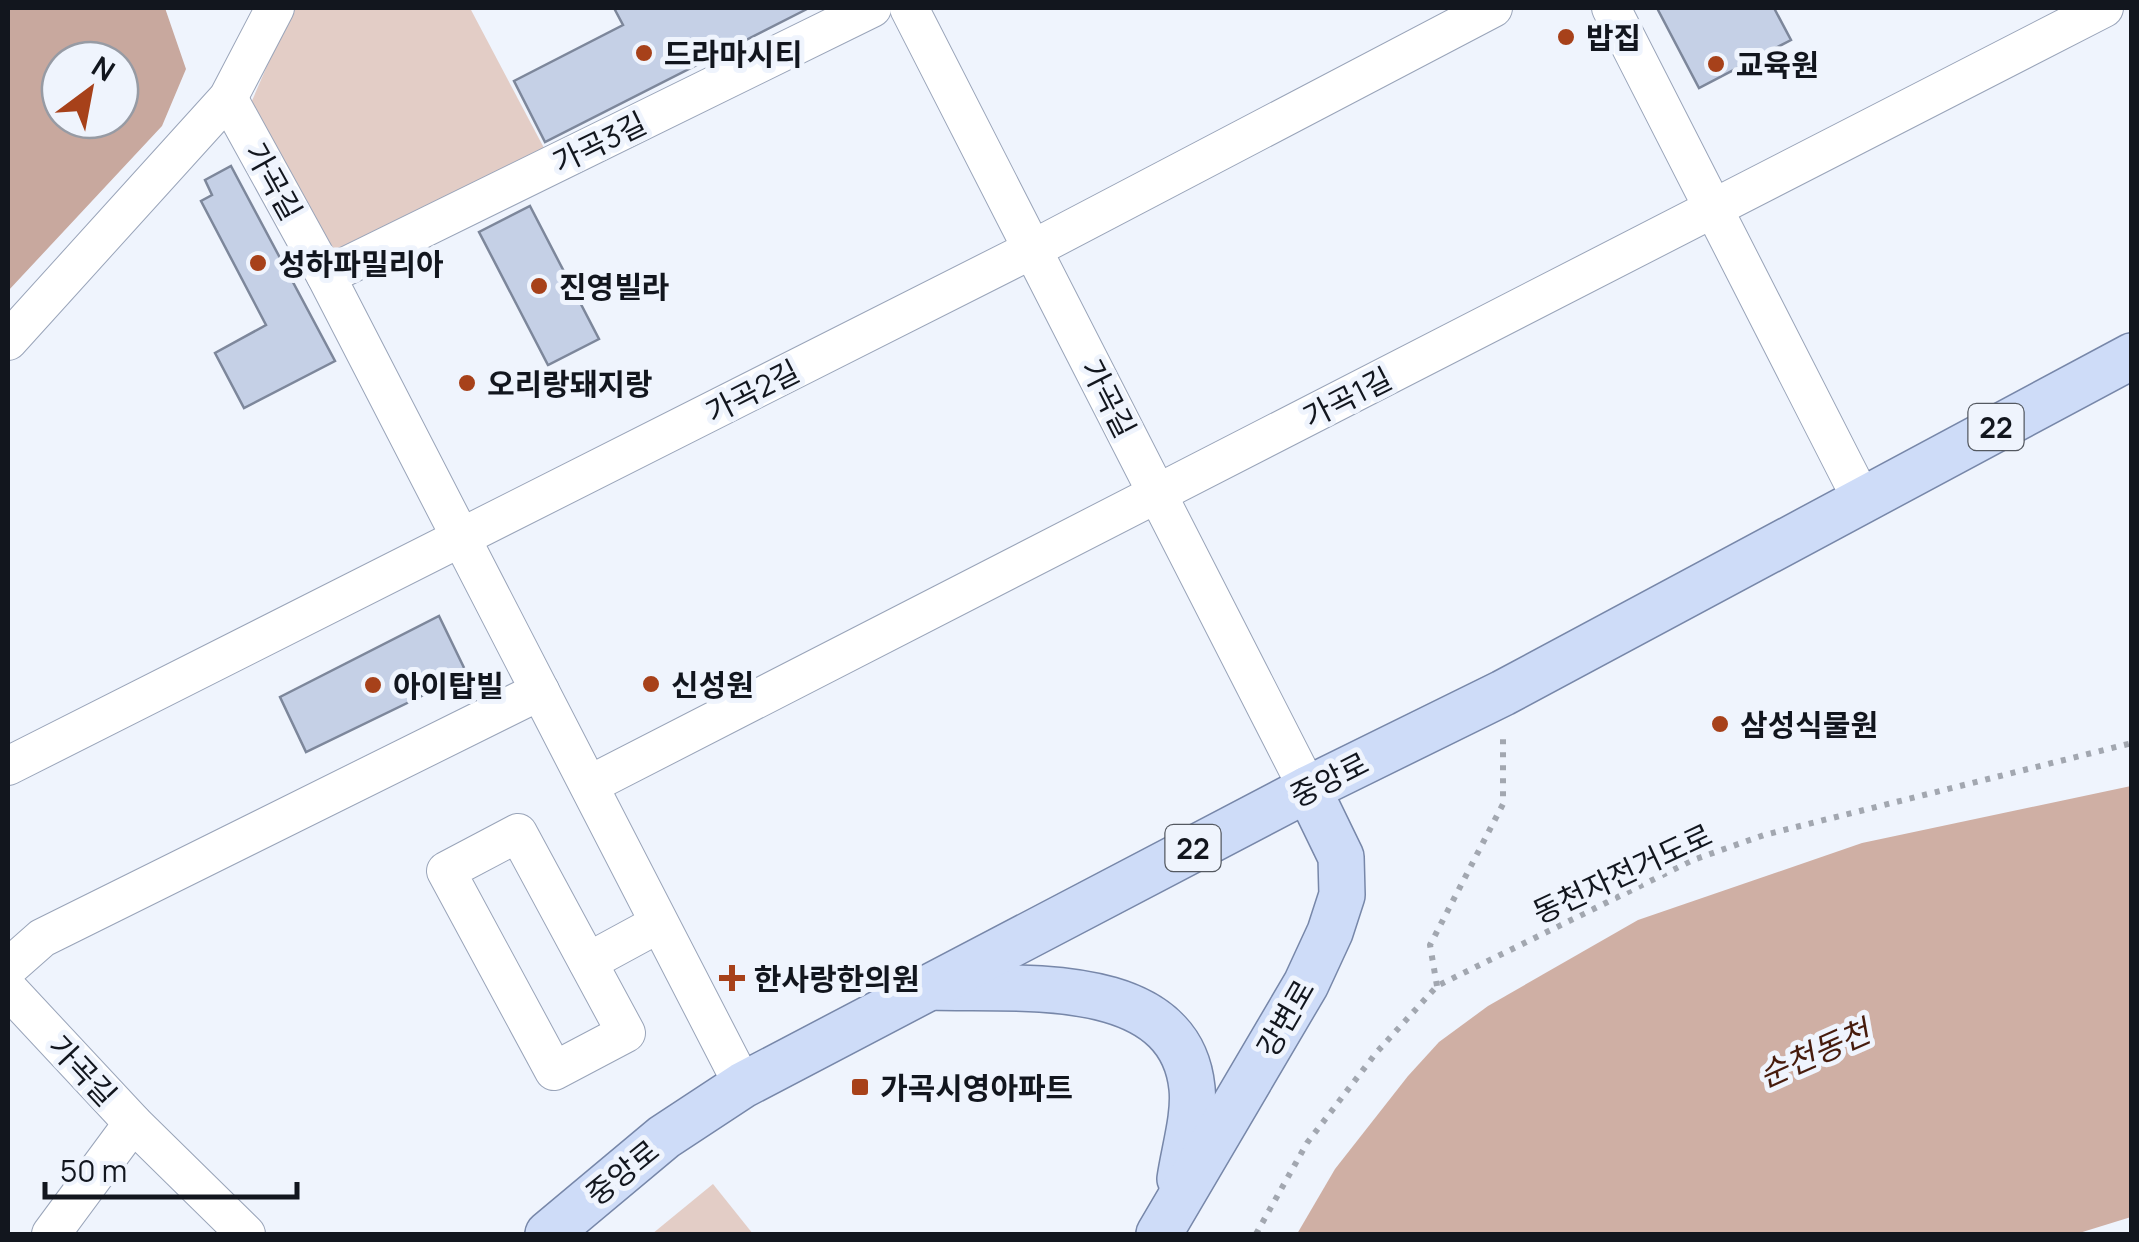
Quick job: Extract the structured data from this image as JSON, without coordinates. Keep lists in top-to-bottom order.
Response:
{
  "streets": {
    "main road": ["22", "중앙로", "강변로"],
    "street": [
      "가곡3길",
      "가곡길",
      "가곡2길",
      "가곡1길"
    ],
    "path": ["동천자전거도로"]
  },
  "crossings": [
    ["가곡3길", "가곡길"],
    ["가곡길", "가곡2길"],
    ["가곡길", "가곡1길"],
    ["가곡길", "중앙로"],
    ["가곡길", "강변로"],
    ["중앙로", "강변로"]
  ],
  "water": ["순천동천"],
  "places": {
    "other": [
      "밥집",
      "드라마시티",
      "교육원",
      "성하파밀리아",
      "진영빌라",
      "오리랑돼지랑",
      "신성원",
      "아이탑빌",
      "삼성식물원"
    ],
    "health": ["한사랑한의원"],
    "transit": ["가곡시영아파트"]
  },
  "scale_bar": "50 m",
  "north": "top right"
}
